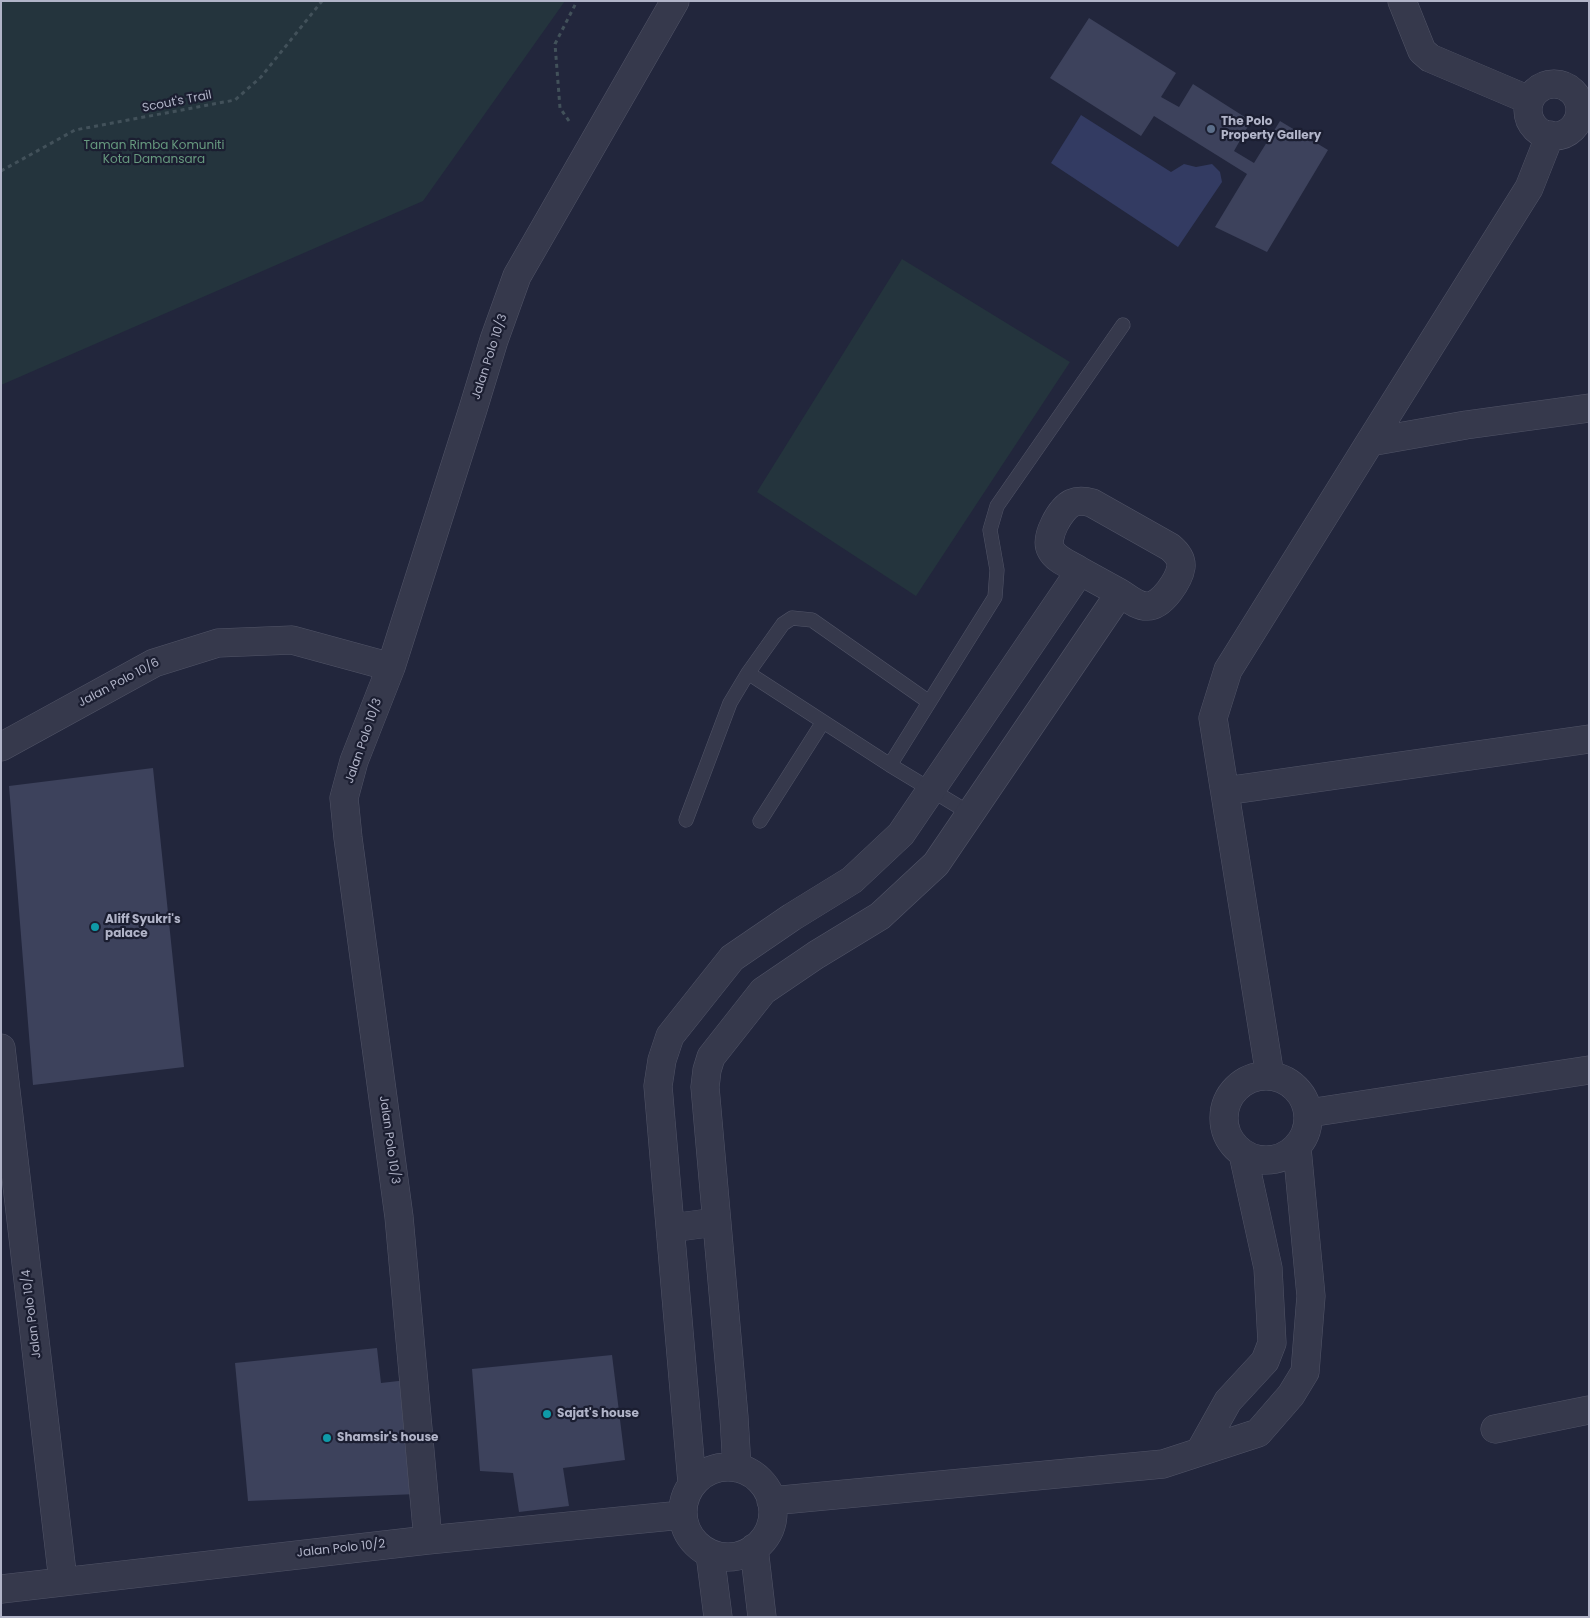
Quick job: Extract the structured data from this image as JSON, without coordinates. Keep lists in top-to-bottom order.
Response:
{
  "streets": {
    "street": [
      "Jalan Polo 10/3",
      "Jalan Polo 10/6",
      "Jalan Polo 10/4",
      "Jalan Polo 10/2"
    ],
    "path": ["Scout's Trail"]
  },
  "crossings": [
    ["Jalan Polo 10/3", "Jalan Polo 10/6"],
    ["Jalan Polo 10/3", "Jalan Polo 10/2"],
    ["Jalan Polo 10/4", "Jalan Polo 10/2"]
  ],
  "parks": ["Taman Rimba Komuniti Kota Damansara"],
  "places": [
    "The Polo Property Gallery",
    "Aliff Syukri's palace",
    "Sajat's house",
    "Shamsir's house"
  ]
}
